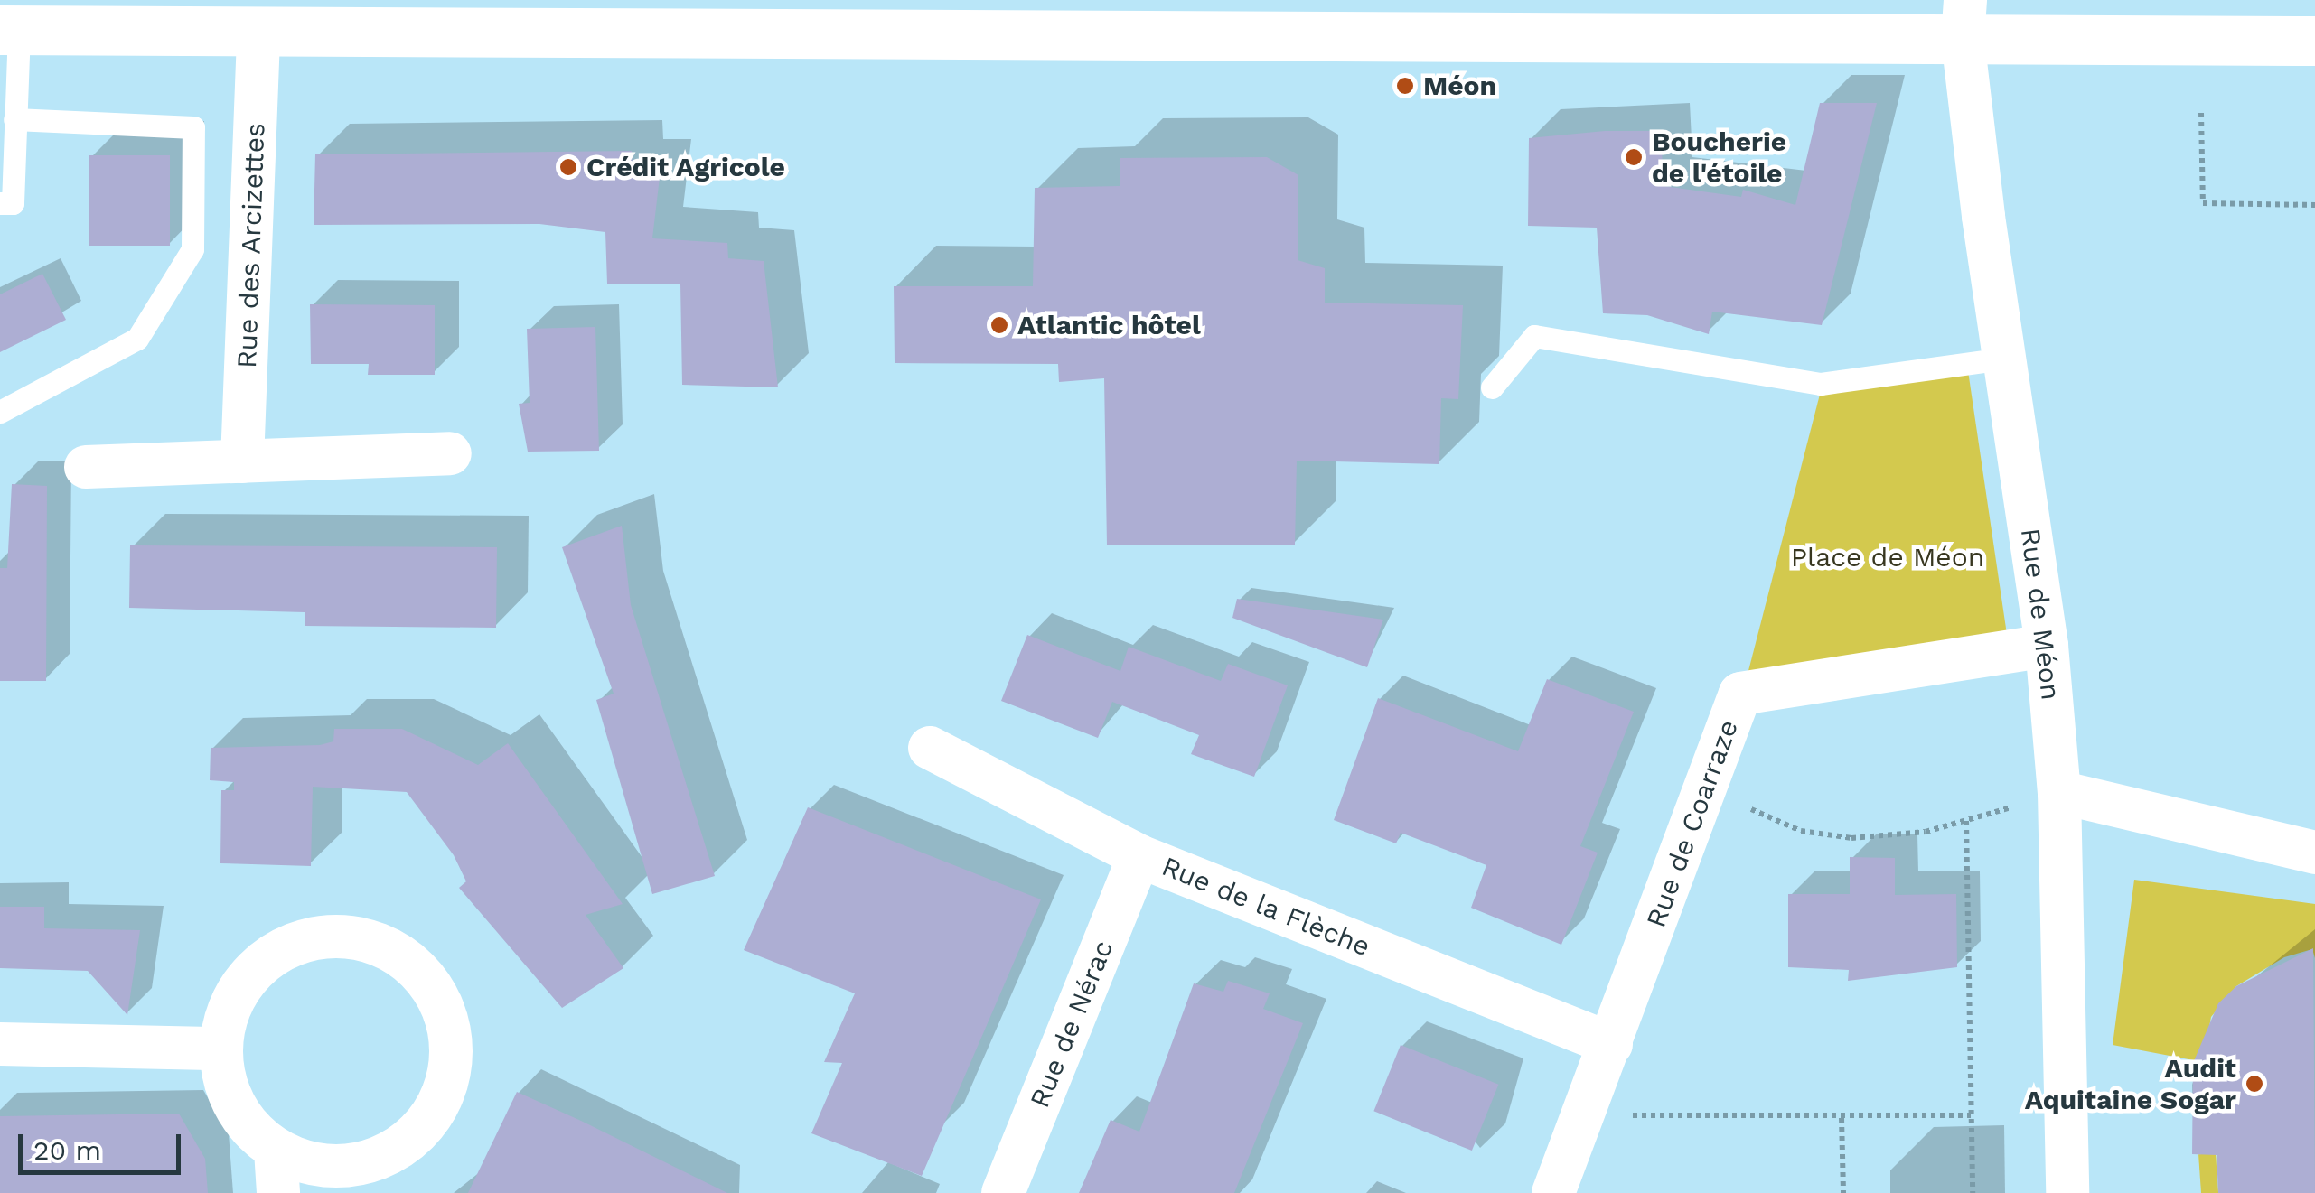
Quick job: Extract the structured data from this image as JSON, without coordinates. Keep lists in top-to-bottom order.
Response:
{
  "streets": {
    "street": [
      "Rue des Arcizettes",
      "Rue de Méon",
      "Rue de Coarraze",
      "Rue de la Flèche",
      "Rue de Nérac"
    ]
  },
  "crossings": [
    ["Rue de Méon", "Rue de Coarraze"],
    ["Rue de Coarraze", "Rue de la Flèche"],
    ["Rue de la Flèche", "Rue de Nérac"]
  ],
  "parks": ["Place de Méon"],
  "places": [
    "Méon",
    "Boucherie de l'étoile",
    "Crédit Agricole",
    "Atlantic hôtel",
    "Audit Aquitaine Sogar"
  ],
  "scale_bar": "20 m"
}
